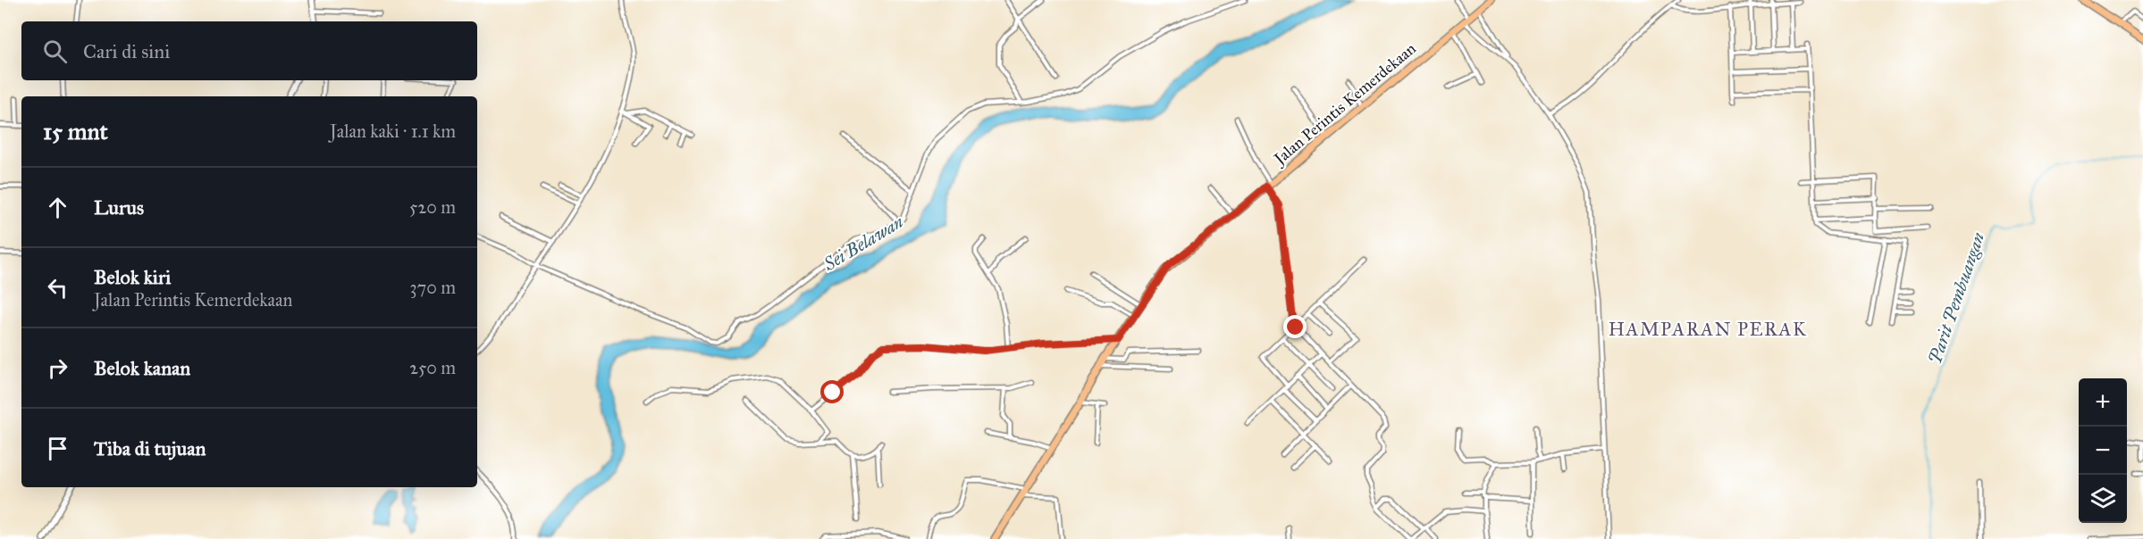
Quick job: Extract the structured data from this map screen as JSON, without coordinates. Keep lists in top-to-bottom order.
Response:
{
  "streets": {
    "main road": ["Jalan Perintis Kemerdekaan"]
  },
  "districts": ["HAMPARAN PERAK"],
  "water": ["Sei Belawan", "Parit Pembuangan"],
  "page": {
    "search": "Cari di sini",
    "heading": ["15 mnt", "Jalan kaki · 1.1 km"],
    "list": [
      ["Lurus", "520 m"],
      ["Belok kiri", "Jalan Perintis Kemerdekaan", "370 m"],
      ["Belok kanan", "250 m"],
      "Tiba di tujuan"
    ],
    "map_buttons": ["+", "−"]
  }
}
